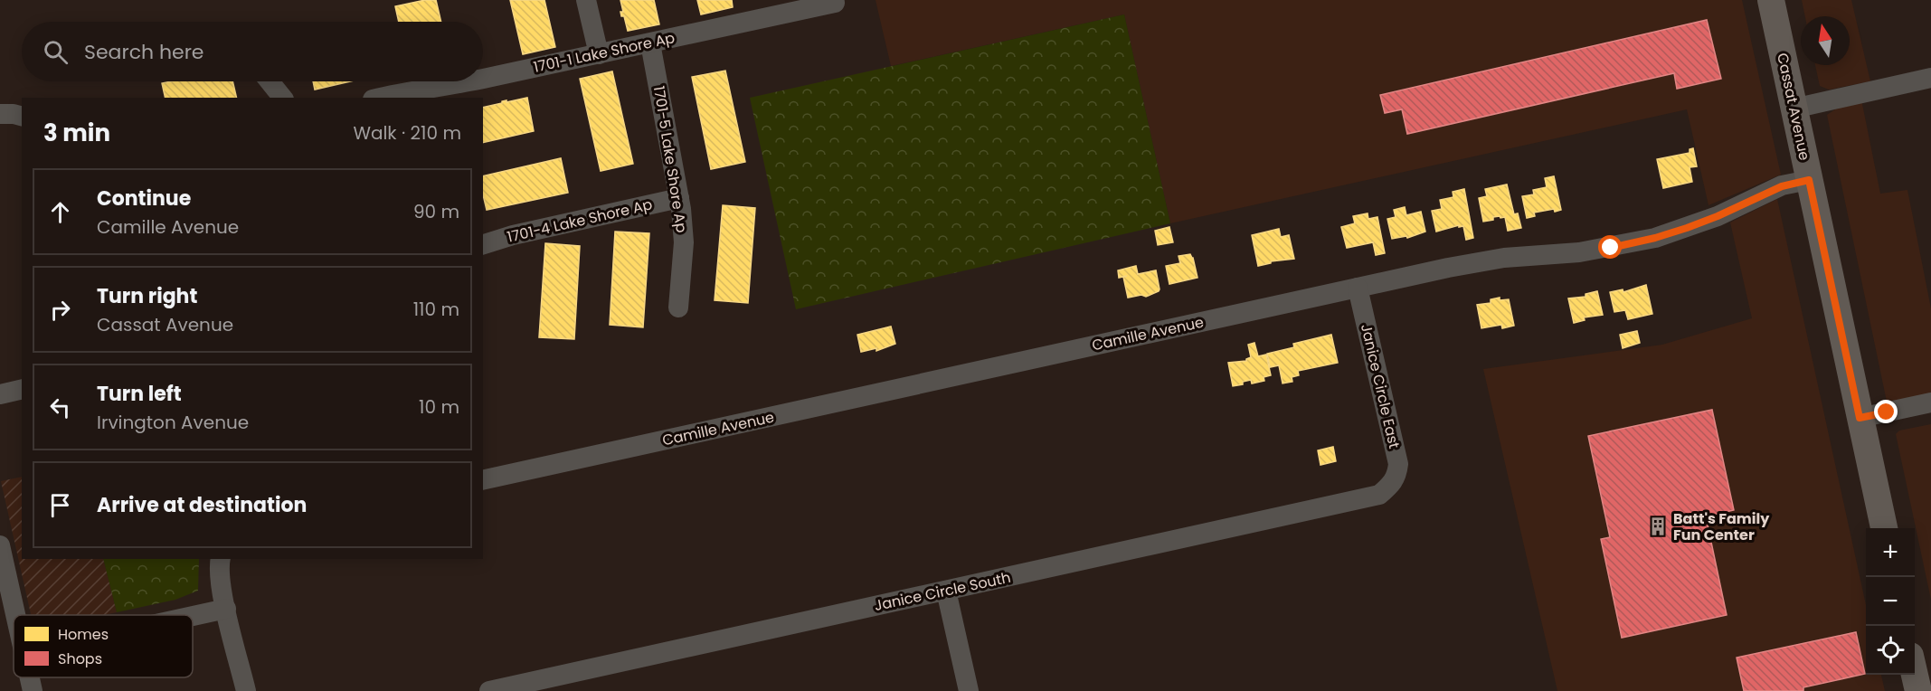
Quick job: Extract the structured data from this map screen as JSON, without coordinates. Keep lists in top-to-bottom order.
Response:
{
  "streets": {
    "main road": ["Cassat Avenue"],
    "street": [
      "1701-1 Lake Shore Ap",
      "1701-5 Lake Shore Ap",
      "1701-4 Lake Shore Ap",
      "Camille Avenue",
      "Janice Circle East",
      "Janice Circle South"
    ]
  },
  "crossings": [
    ["1701-1 Lake Shore Ap", "1701-5 Lake Shore Ap"],
    ["Cassat Avenue", "Camille Avenue"],
    ["1701-5 Lake Shore Ap", "1701-4 Lake Shore Ap"],
    ["Camille Avenue", "Janice Circle East"],
    ["Janice Circle East", "Janice Circle South"]
  ],
  "places": {
    "building": ["Batt's Family Fun Center"]
  },
  "legend": ["Homes", "Shops"],
  "north": "top",
  "page": {
    "search": "Search here",
    "heading": ["3 min", "Walk · 210 m"],
    "list": [
      ["Continue", "Camille Avenue", "90 m"],
      ["Turn right", "Cassat Avenue", "110 m"],
      ["Turn left", "Irvington Avenue", "10 m"],
      "Arrive at destination"
    ],
    "map_buttons": ["+", "−"]
  }
}
